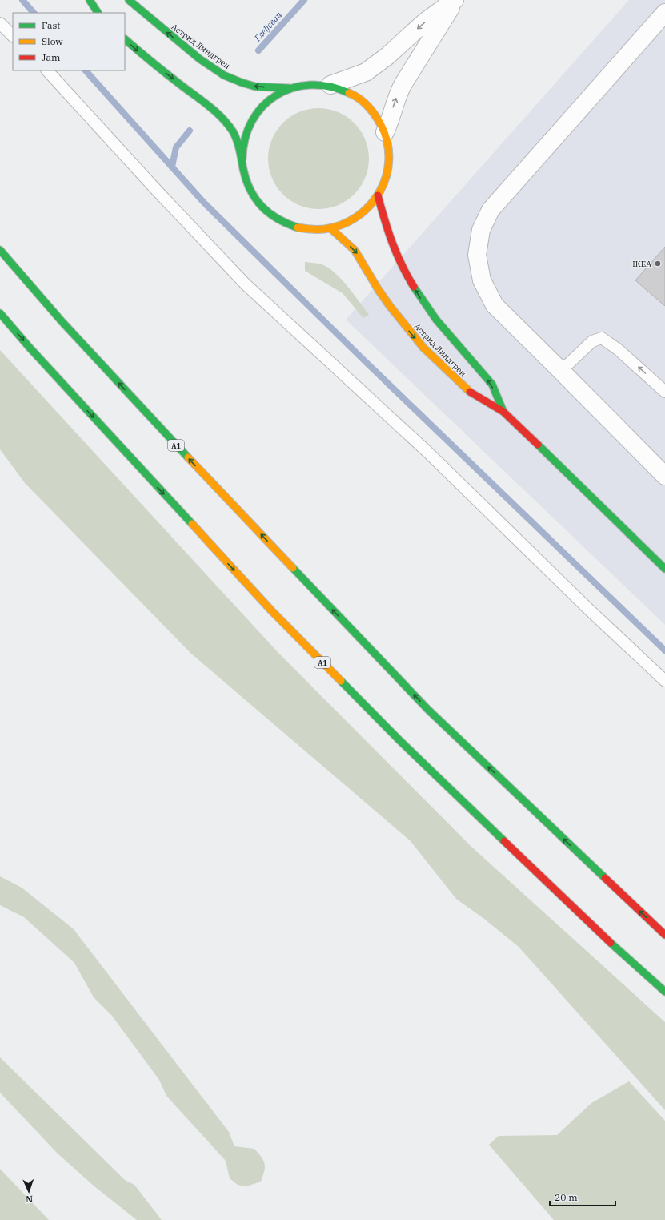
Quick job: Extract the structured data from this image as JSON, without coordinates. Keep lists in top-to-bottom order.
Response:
{
  "streets": {
    "main road": ["Астрид Линдгрен", "A1"]
  },
  "water": ["Глеђевац"],
  "places": ["IKEA"],
  "legend": ["Fast", "Slow", "Jam"],
  "scale_bar": "20 m",
  "north": "bottom"
}
